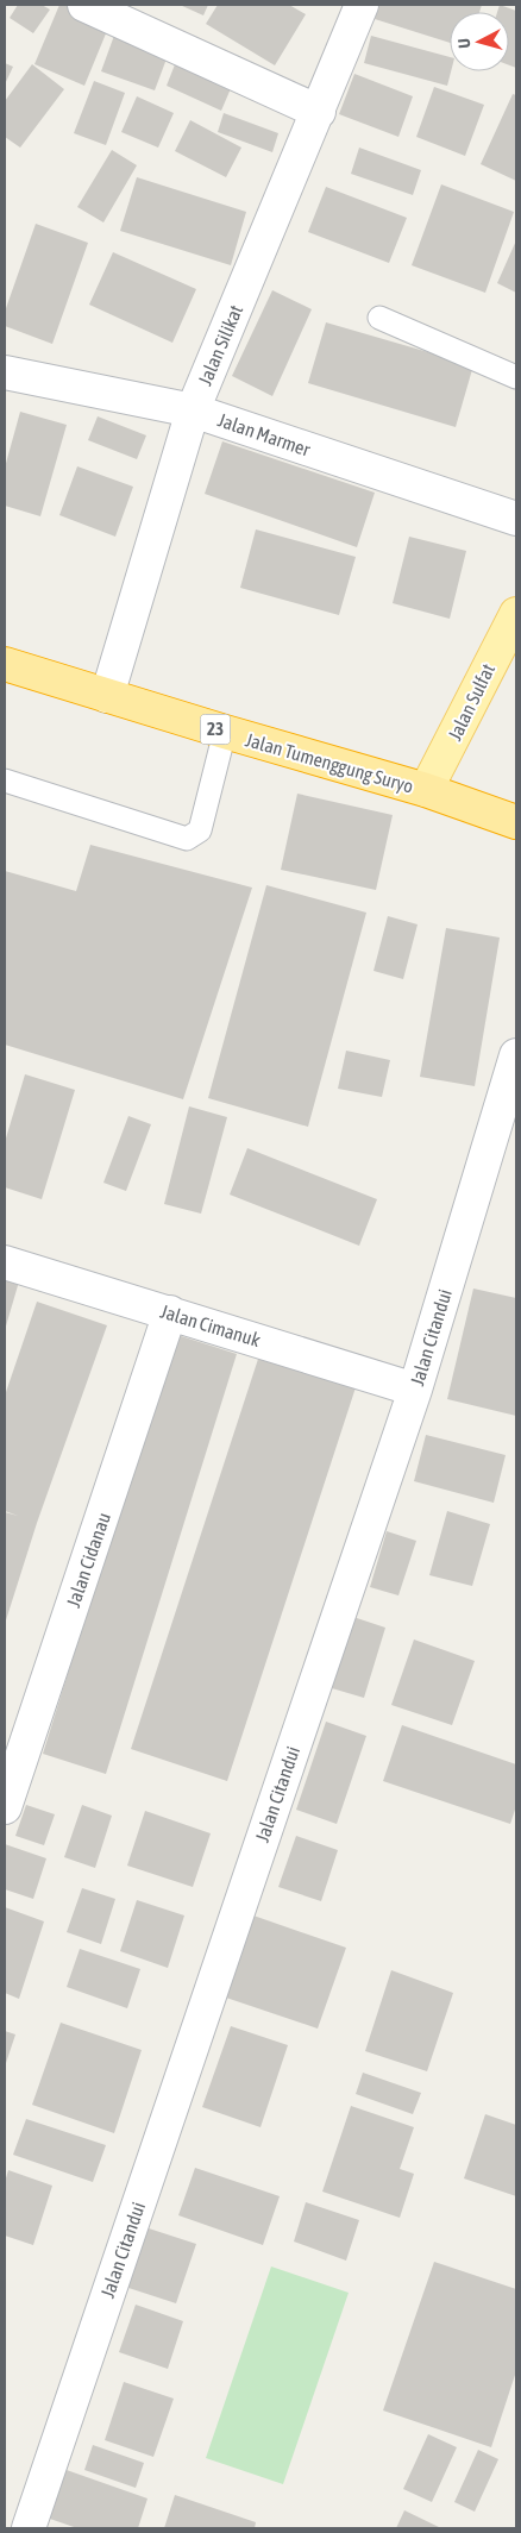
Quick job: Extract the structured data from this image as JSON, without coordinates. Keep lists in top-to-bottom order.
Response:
{
  "streets": {
    "highway": ["23", "Jalan Tumenggung Suryo"],
    "main road": ["Jalan Sulfat"],
    "street": [
      "Jalan Silikat",
      "Jalan Marmer",
      "Jalan Cimanuk",
      "Jalan Citandui",
      "Jalan Cidanau"
    ]
  },
  "crossings": [
    ["Jalan Silikat", "Jalan Marmer"],
    ["Jalan Silikat", "Jalan Tumenggung Suryo"],
    ["Jalan Sulfat", "Jalan Tumenggung Suryo"],
    ["Jalan Cimanuk", "Jalan Citandui"],
    ["Jalan Cimanuk", "Jalan Cidanau"]
  ],
  "north": "left"
}
